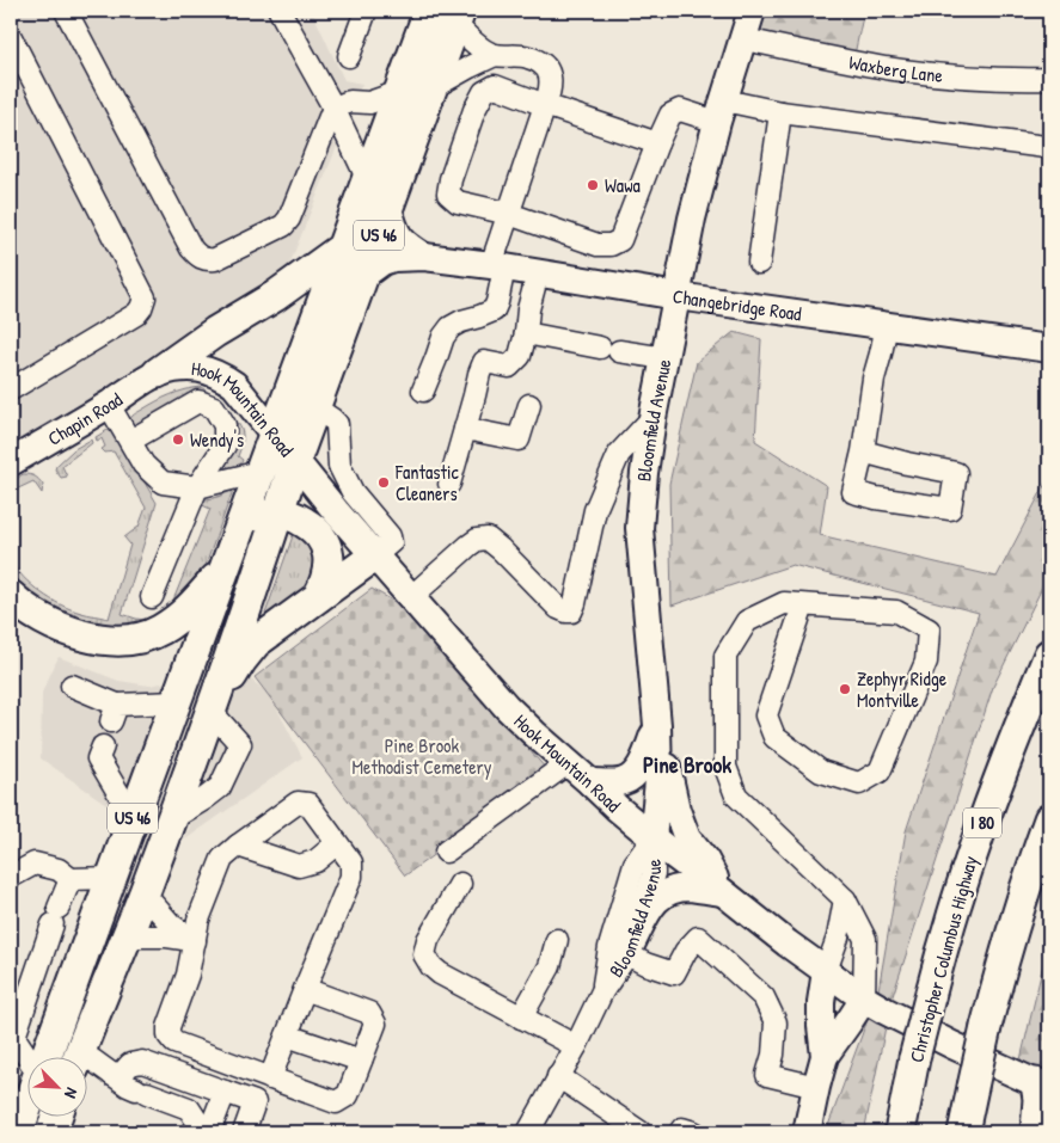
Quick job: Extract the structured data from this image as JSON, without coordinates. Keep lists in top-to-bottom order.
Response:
{
  "streets": {
    "highway": ["US 46", "I 80", "Christopher Columbus Highway"],
    "main road": [
      "Changebridge Road",
      "Hook Mountain Road",
      "Chapin Road",
      "Bloomfield Avenue"
    ],
    "street": ["Waxberg Lane"]
  },
  "crossings": [
    ["Waxberg Lane", "Bloomfield Avenue"],
    ["US 46", "Changebridge Road"],
    ["US 46", "Hook Mountain Road"],
    ["Changebridge Road", "Bloomfield Avenue"],
    ["Hook Mountain Road", "Chapin Road"],
    ["Hook Mountain Road", "Bloomfield Avenue"]
  ],
  "districts": ["Pine Brook"],
  "parks": ["Pine Brook Methodist Cemetery"],
  "places": [
    "Wawa",
    "Wendy's",
    "Fantastic Cleaners",
    "Zephyr Ridge Montville"
  ],
  "north": "bottom right"
}
